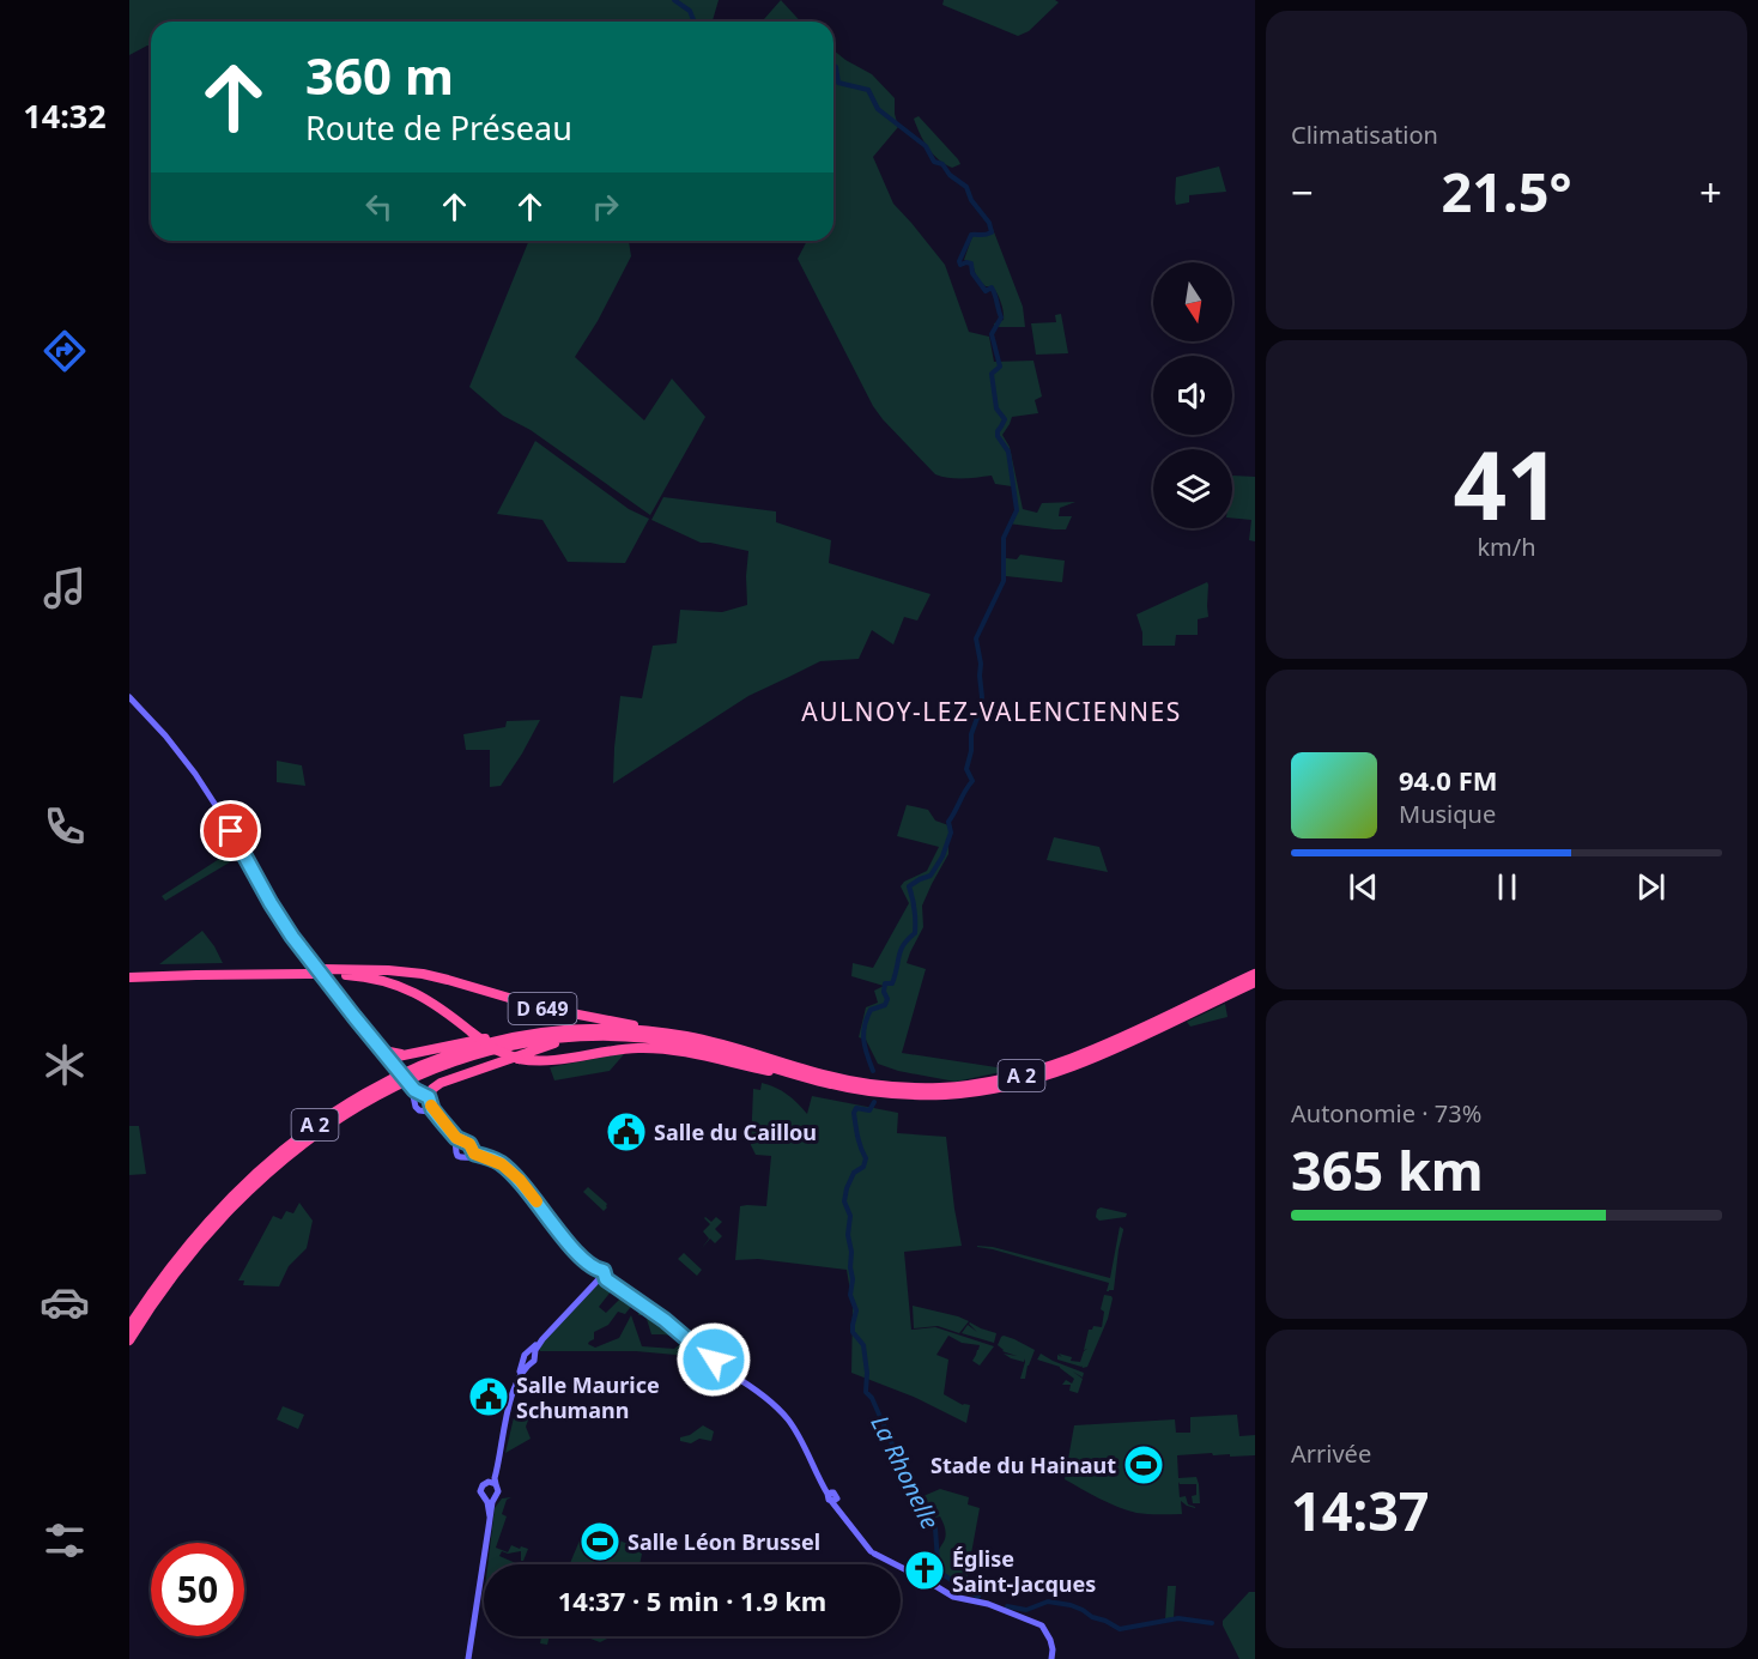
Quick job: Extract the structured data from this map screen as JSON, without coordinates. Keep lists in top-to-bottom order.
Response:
{
  "streets": {
    "highway": ["D 649", "A 2"]
  },
  "crossings": [
    ["D 649", "A 2"]
  ],
  "districts": ["AULNOY-LEZ-VALENCIENNES"],
  "water": ["La Rhonelle"],
  "places": {
    "public building": ["Salle du Caillou", "Salle Maurice Schumann"],
    "sports": ["Stade du Hainaut", "Salle Léon Brussel"],
    "church": ["Église Saint-Jacques"]
  },
  "north": "bottom",
  "page": {
    "tabs": "14:32",
    "tile": [
      "Climatisation",
      ["41", "km/h"],
      ["Autonomie · 73%", "365 km"],
      ["Arrivée", "14:37"]
    ],
    "turn": ["360 m", "Route de Préseau"],
    "heat": ["−", "21.5°", "+"],
    "song": ["94.0 FM", "Musique"],
    "limit": "50",
    "trip": "14:37 · 5 min · 1.9 km"
  }
}
